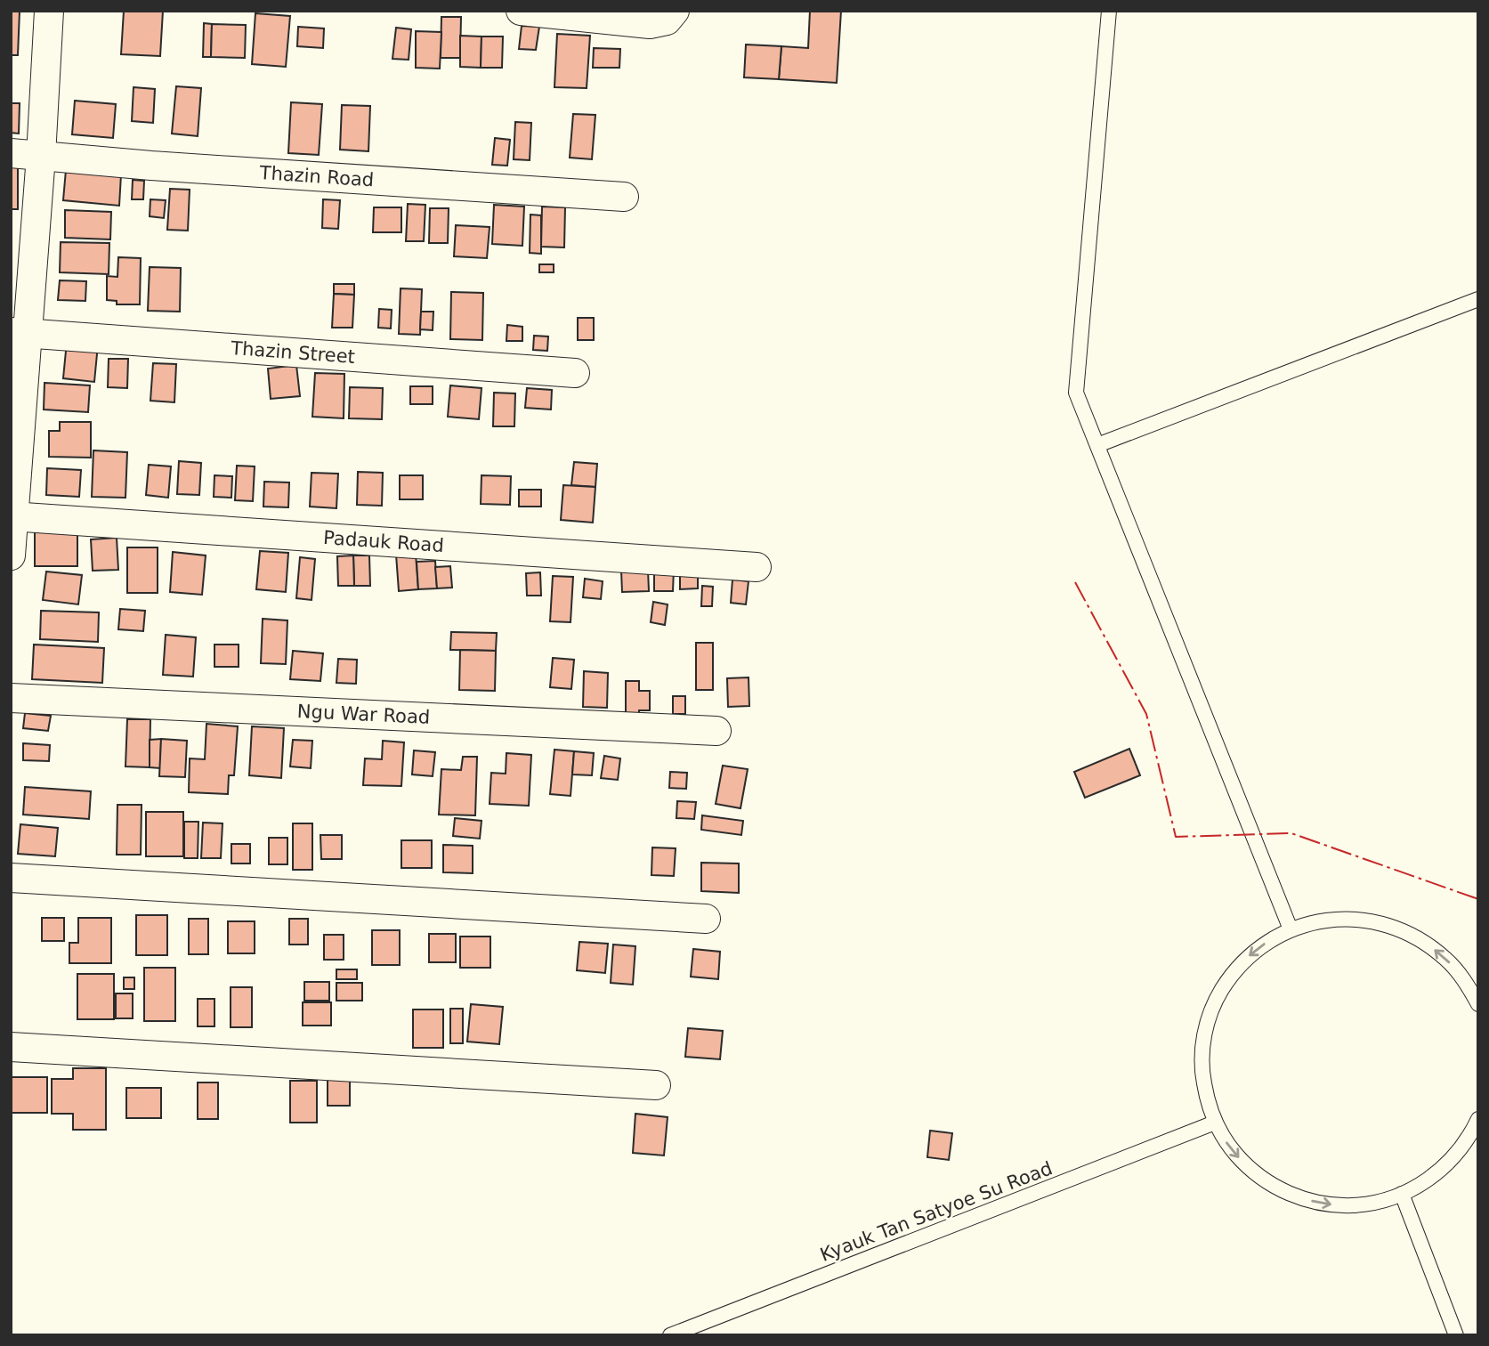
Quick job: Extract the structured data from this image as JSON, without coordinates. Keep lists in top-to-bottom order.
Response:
{
  "streets": {
    "street": [
      "Thazin Road",
      "Thazin Street",
      "Padauk Road",
      "Ngu War Road"
    ],
    "lane": ["Kyauk Tan Satyoe Su Road"]
  }
}
